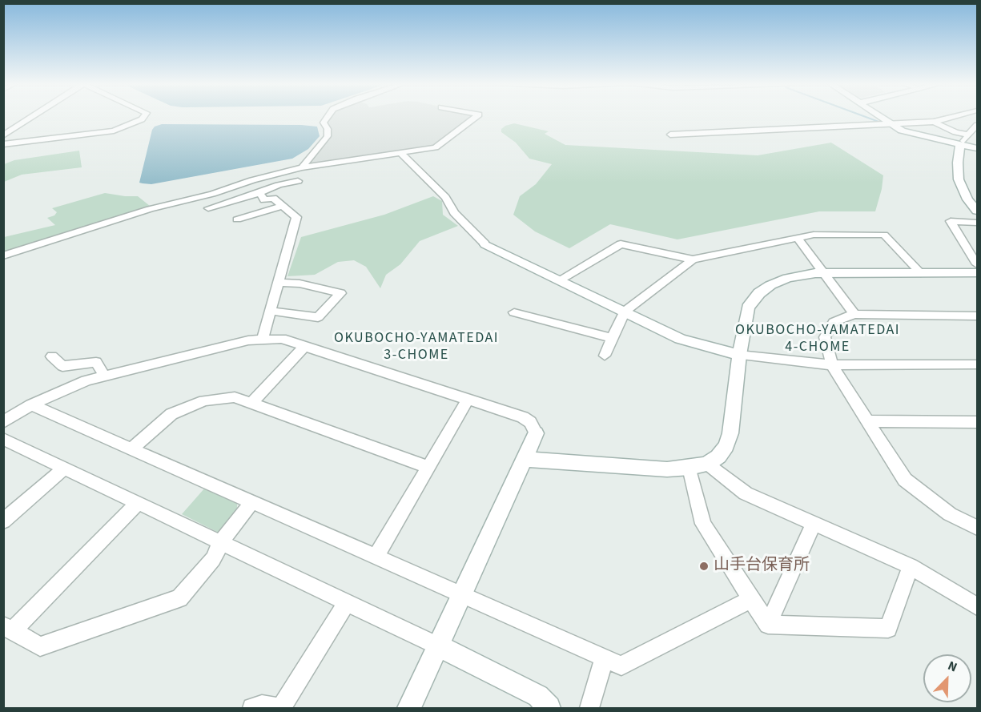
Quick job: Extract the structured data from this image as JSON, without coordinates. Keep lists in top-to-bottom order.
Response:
{
  "districts": ["OKUBOCHO-YAMATEDAI 4-CHOME", "OKUBOCHO-YAMATEDAI 3-CHOME"],
  "places": ["山手台保育所"],
  "north": "top right"
}
